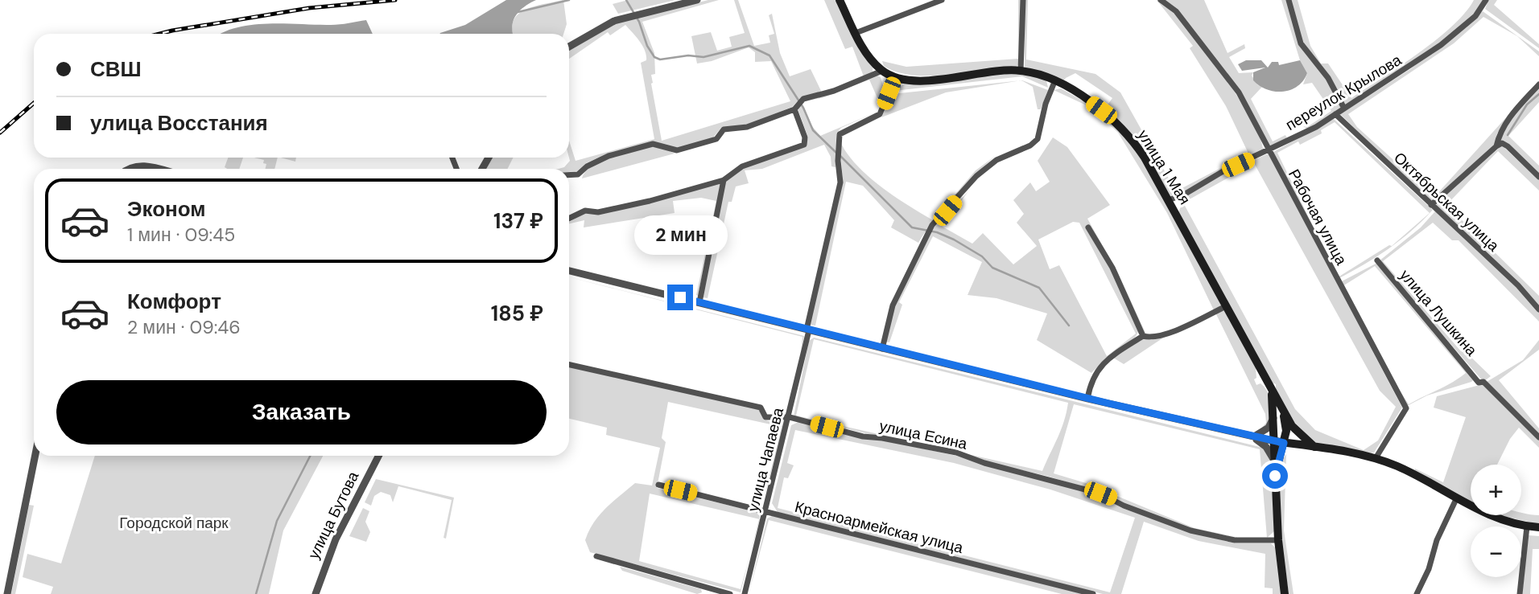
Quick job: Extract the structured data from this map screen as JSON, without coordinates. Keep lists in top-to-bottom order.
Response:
{
  "streets": {
    "main road": ["улица 1 Мая"],
    "street": [
      "переулок Крылова",
      "Октябрьская улица",
      "Рабочая улица",
      "улица Лушкина",
      "улица Есина",
      "улица Чапаева",
      "улица Бутова",
      "Красноармейская улица"
    ]
  },
  "crossings": [
    ["переулок Крылова", "улица 1 Мая"],
    ["переулок Крылова", "Октябрьская улица"],
    ["переулок Крылова", "Рабочая улица"],
    ["улица 1 Мая", "улица Чапаева"],
    ["улица Есина", "улица Чапаева"],
    ["улица Чапаева", "Красноармейская улица"]
  ],
  "parks": ["Городской парк"],
  "page": {
    "banner": ["СВШ", "улица Восстания"],
    "list": [
      {
        "name": "Эконом",
        "note": "1 мин · 09:45",
        "value": "137 ₽"
      },
      {
        "name": "Комфорт",
        "note": "2 мин · 09:46",
        "value": "185 ₽"
      }
    ],
    "bubble": "2 мин",
    "buttons": "Заказать",
    "map_buttons": ["+", "−"]
  }
}
